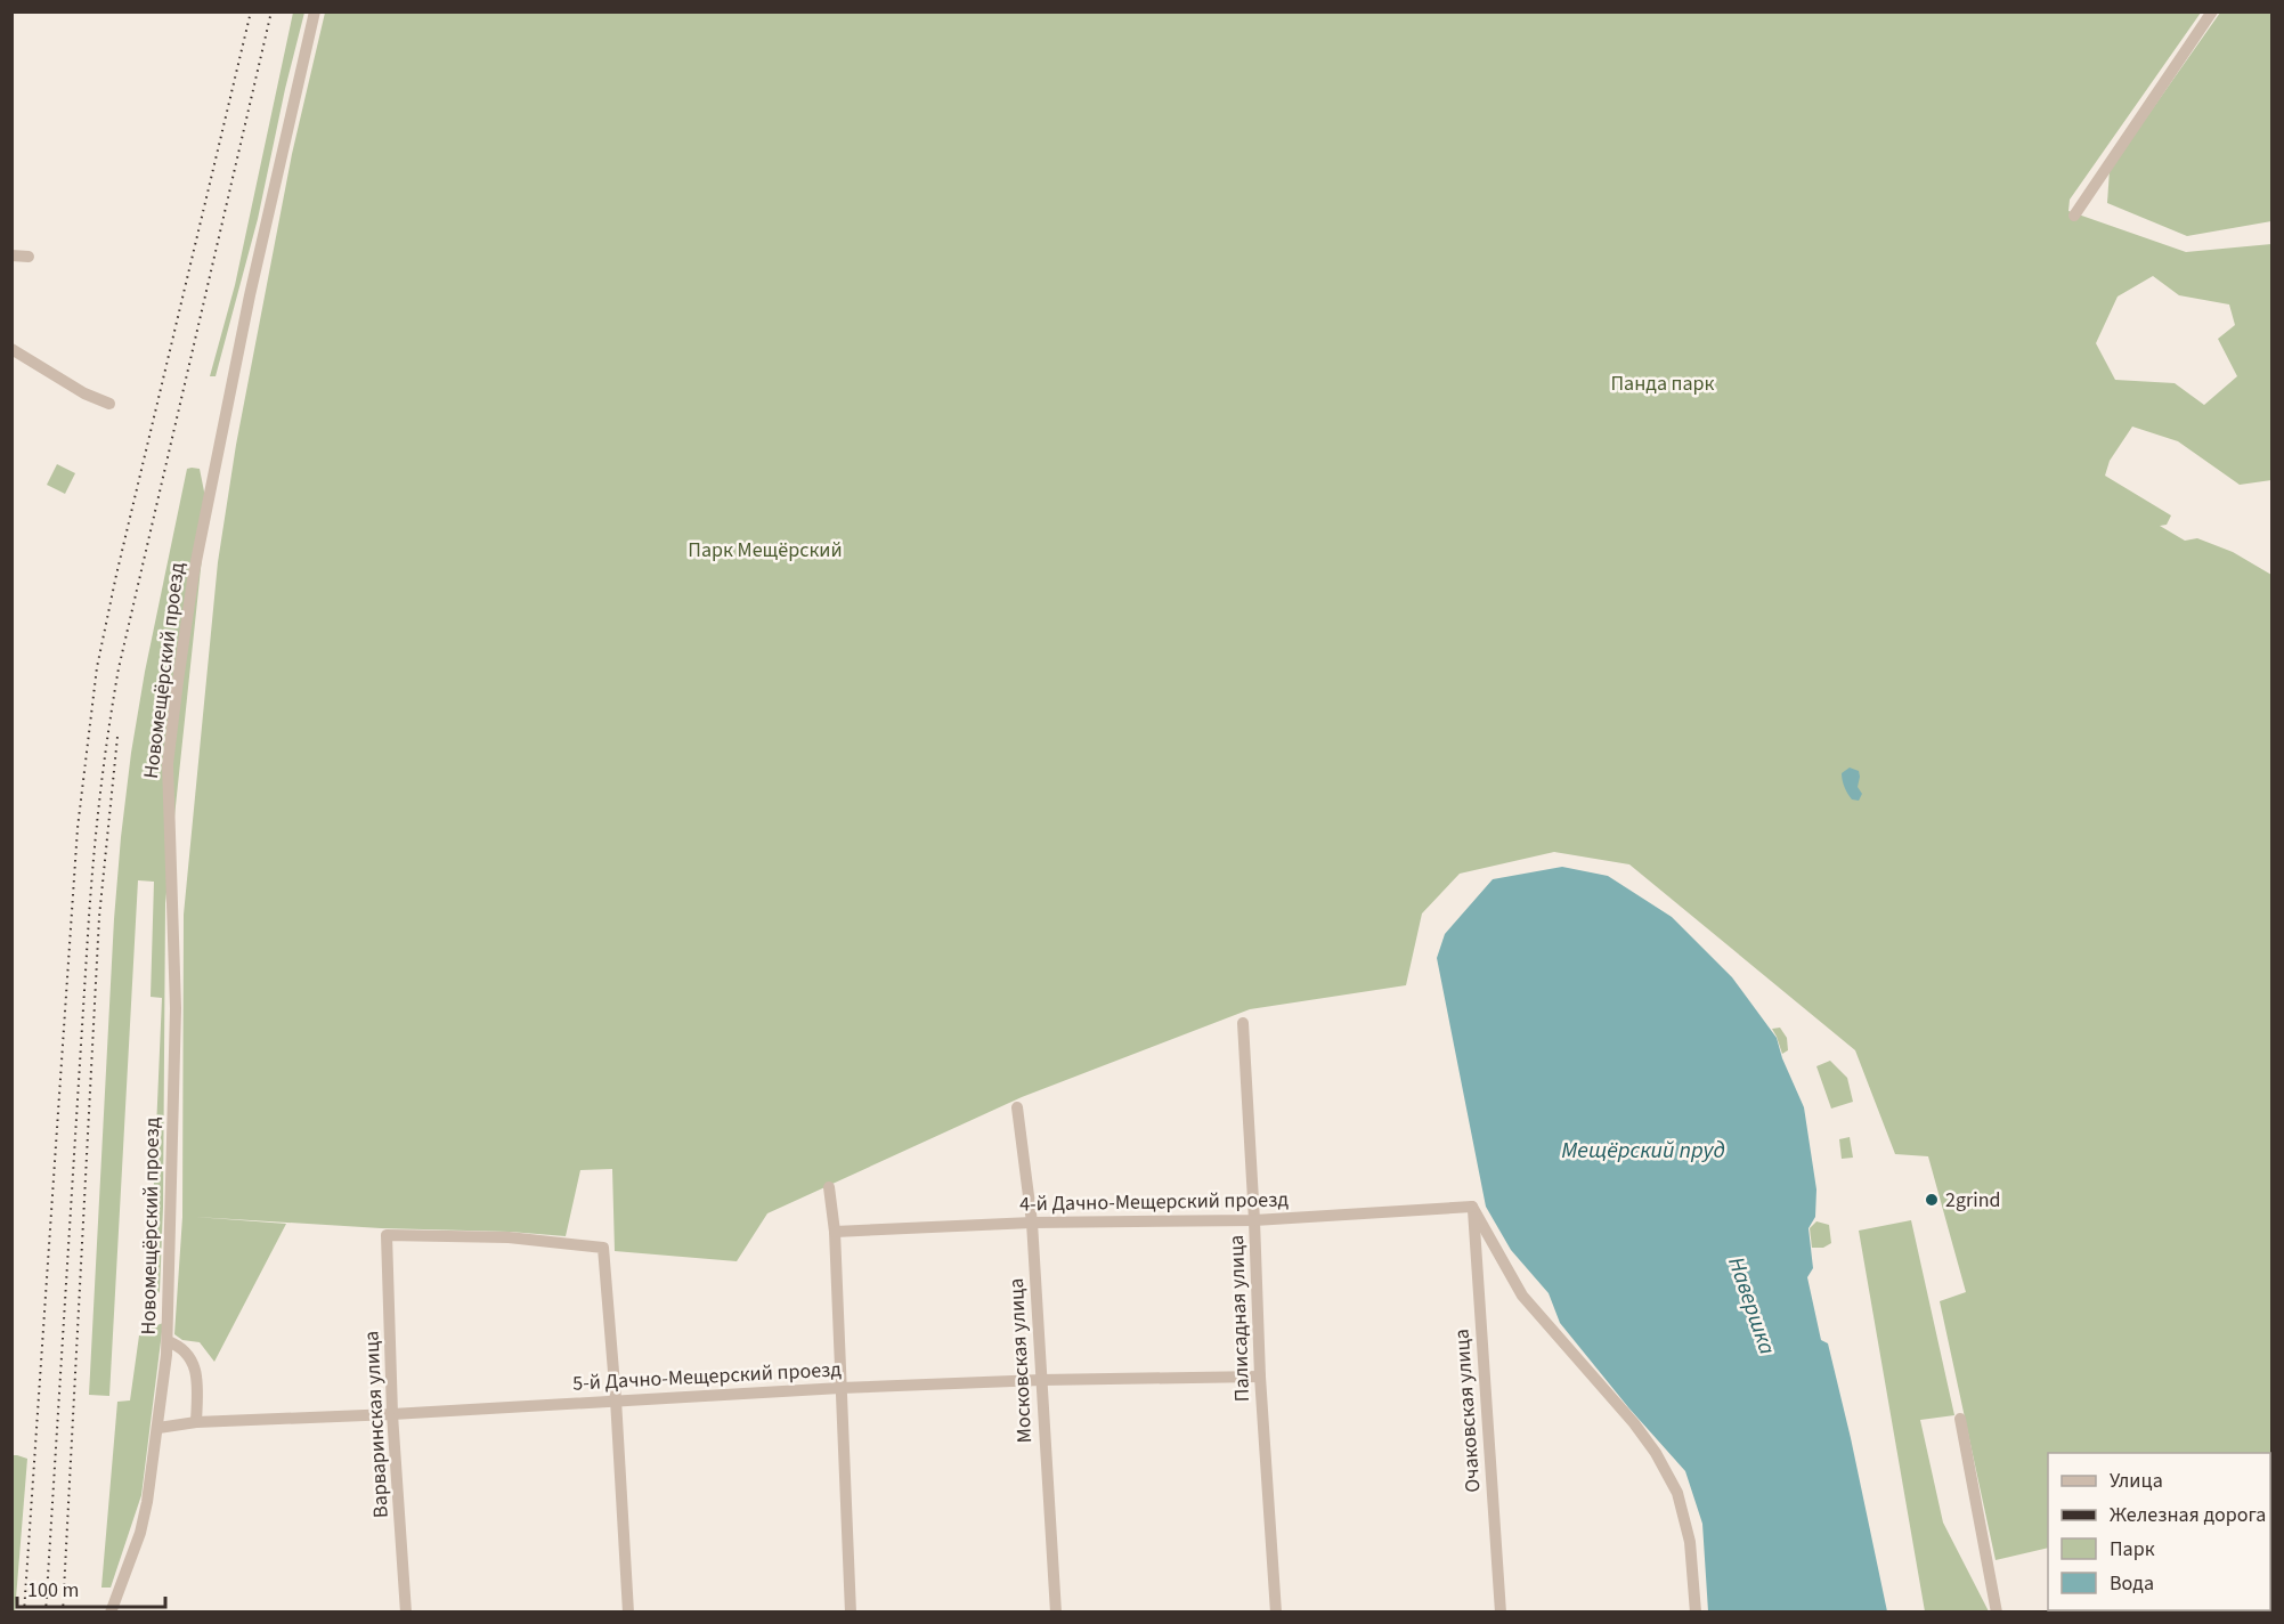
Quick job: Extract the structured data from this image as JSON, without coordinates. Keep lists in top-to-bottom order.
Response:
{
  "streets": {
    "street": [
      "Новомещёрский проезд",
      "4-й Дачно-Мещерский проезд",
      "Палисадная улица",
      "Московская улица",
      "5-й Дачно-Мещерский проезд",
      "Очаковская улица",
      "Варваринская улица"
    ]
  },
  "crossings": [
    ["Новомещёрский проезд", "5-й Дачно-Мещерский проезд"],
    ["4-й Дачно-Мещерский проезд", "Палисадная улица"],
    ["4-й Дачно-Мещерский проезд", "Московская улица"],
    ["4-й Дачно-Мещерский проезд", "Очаковская улица"],
    ["Палисадная улица", "5-й Дачно-Мещерский проезд"],
    ["Московская улица", "5-й Дачно-Мещерский проезд"],
    ["5-й Дачно-Мещерский проезд", "Варваринская улица"]
  ],
  "water": ["Мещёрский пруд", "Навершка"],
  "parks": ["Панда парк", "Парк Мещёрский"],
  "places": ["2grind"],
  "legend": [
    "Улица",
    "Железная дорога",
    "Парк",
    "Вода"
  ],
  "scale_bar": "100 m"
}
